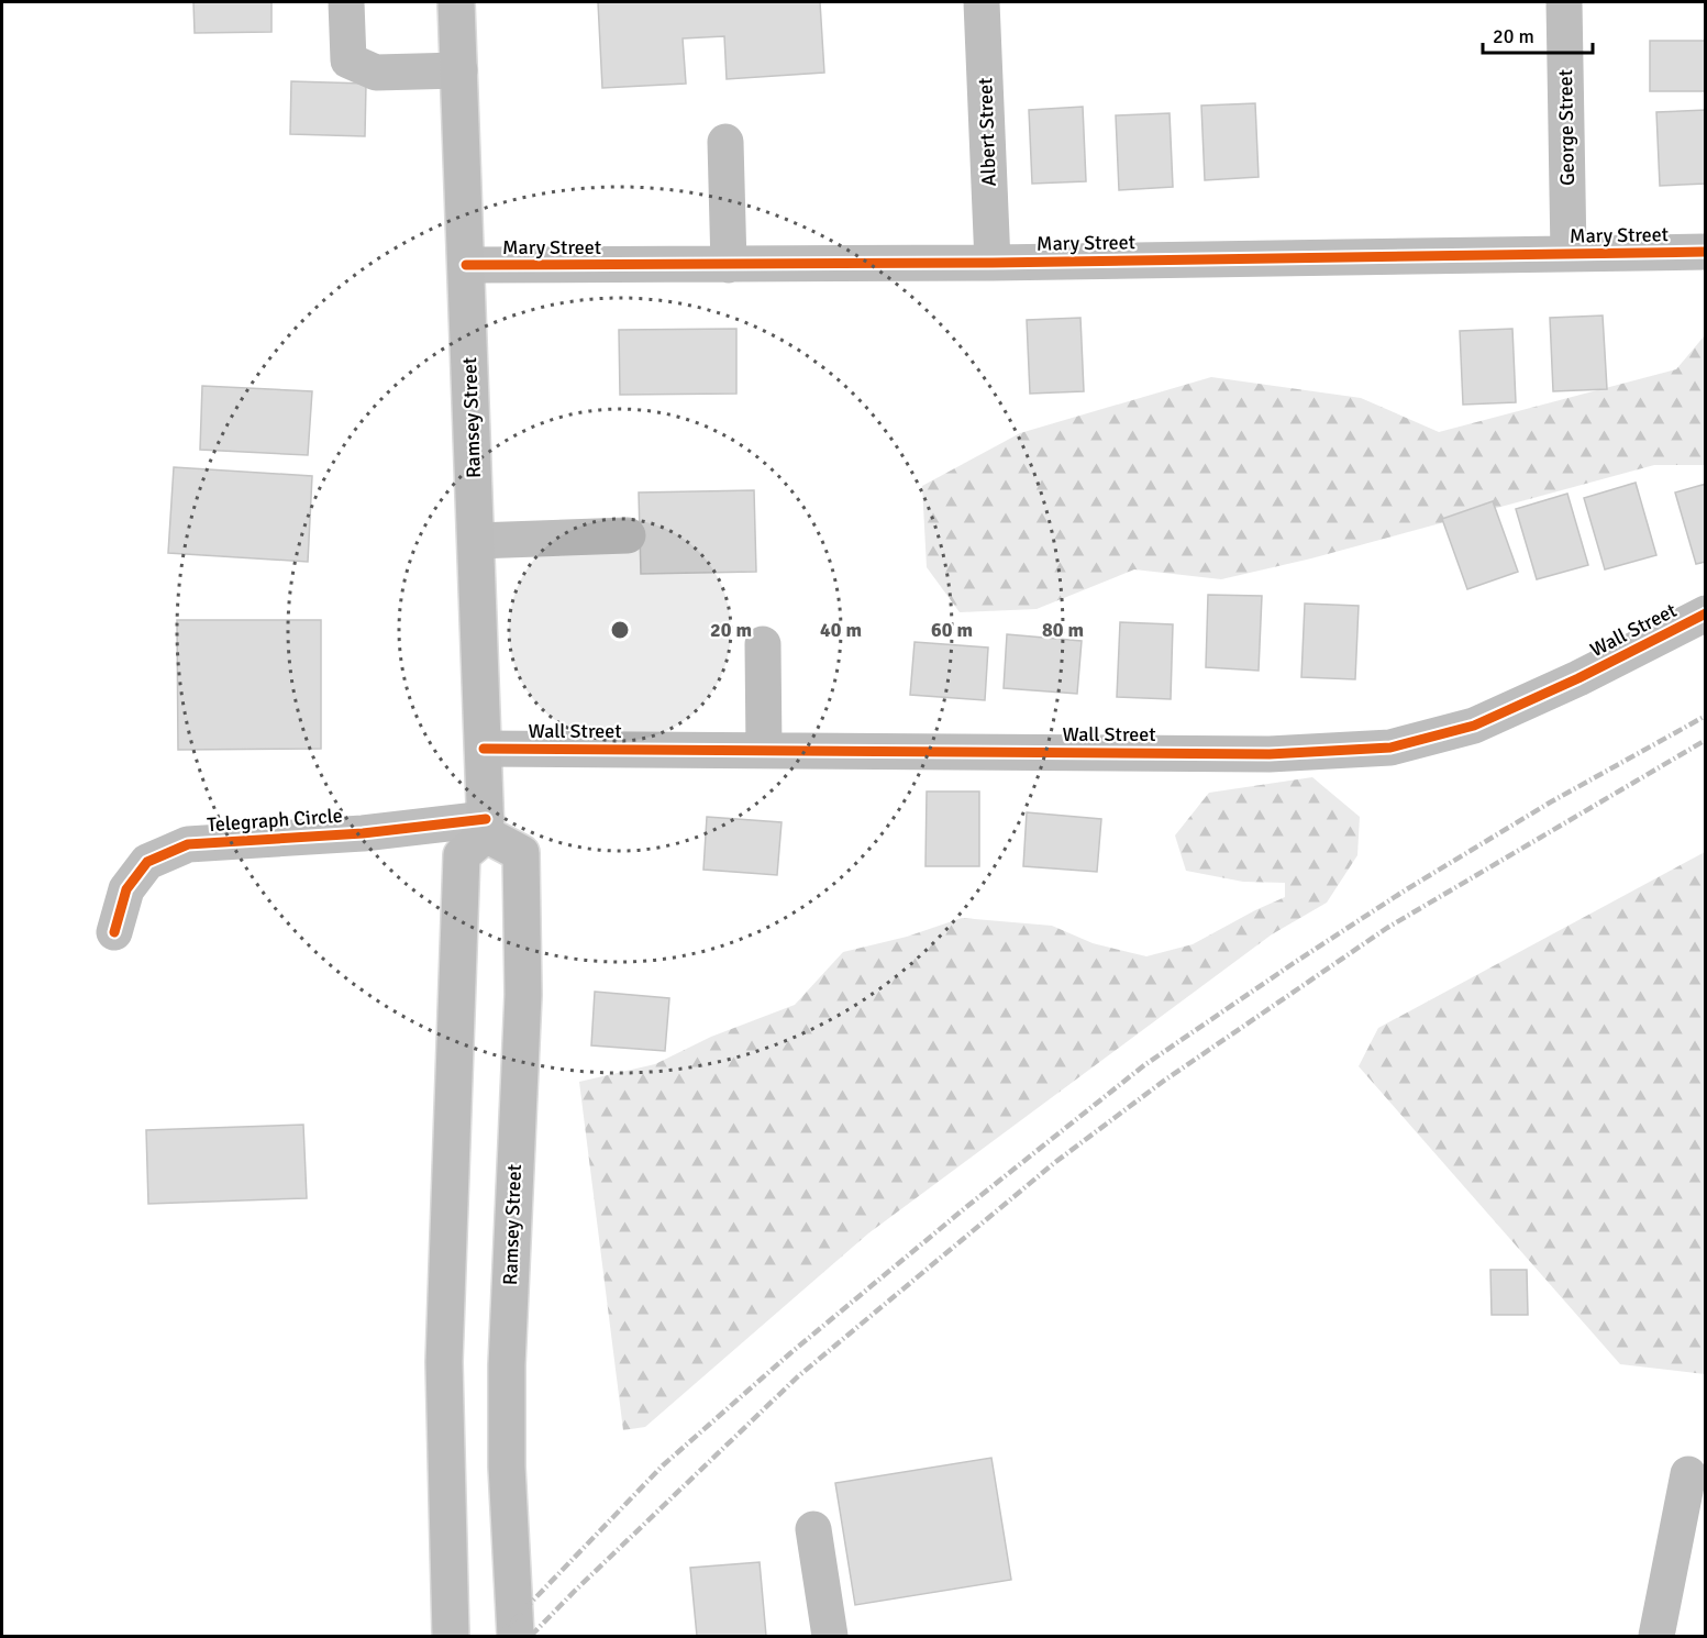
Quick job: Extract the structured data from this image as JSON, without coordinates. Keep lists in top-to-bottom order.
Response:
{
  "streets": {
    "main road": ["Ramsey Street"],
    "street": [
      "George Street",
      "Albert Street",
      "Mary Street",
      "Wall Street",
      "Telegraph Circle"
    ]
  },
  "crossings": [
    ["George Street", "Mary Street"],
    ["Albert Street", "Mary Street"],
    ["Mary Street", "Ramsey Street"],
    ["Ramsey Street", "Wall Street"],
    ["Ramsey Street", "Telegraph Circle"]
  ],
  "scale_bar": "20 m",
  "rings": [
    "20 m",
    "40 m",
    "60 m",
    "80 m"
  ]
}
